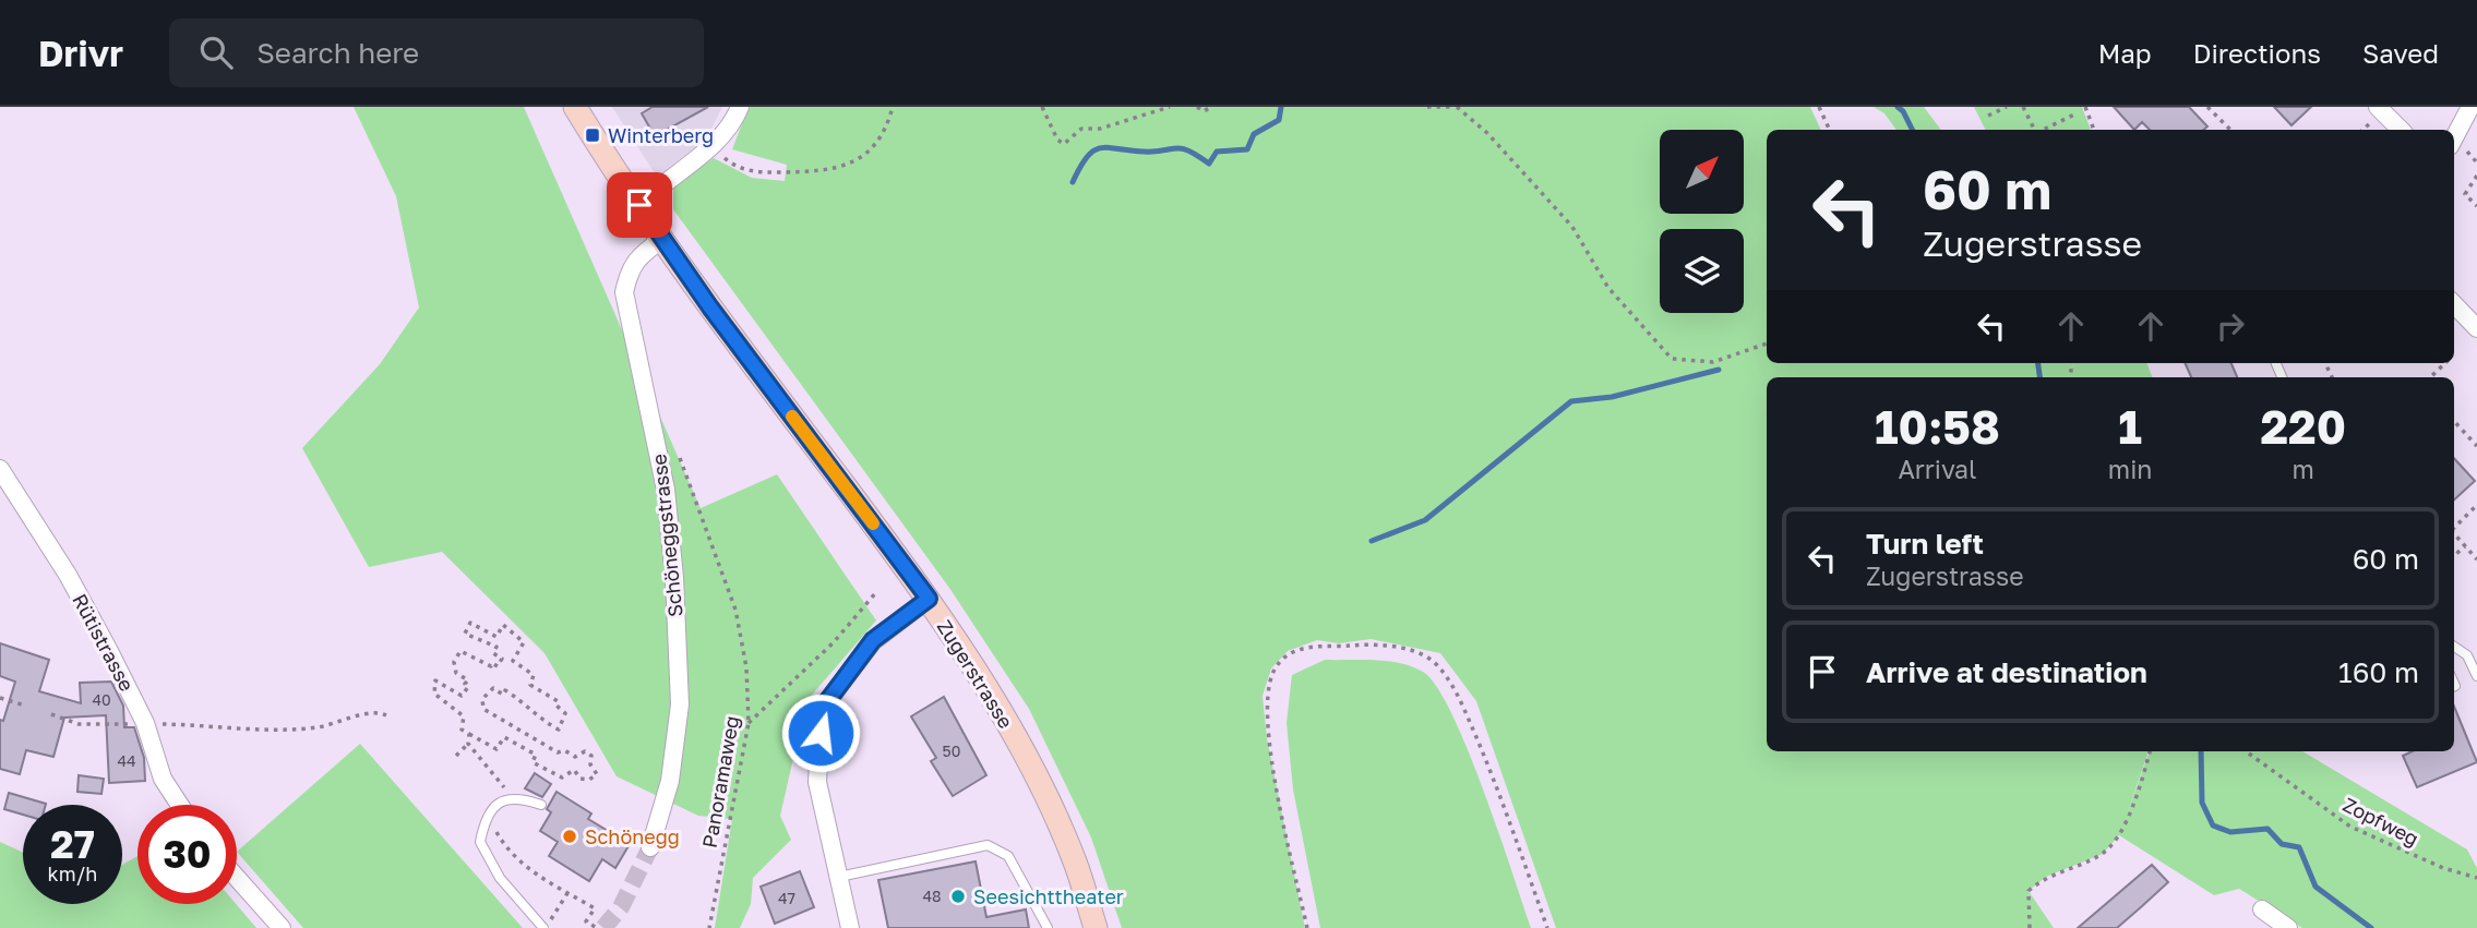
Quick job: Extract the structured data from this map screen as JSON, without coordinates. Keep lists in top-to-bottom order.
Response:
{
  "streets": {
    "main road": ["Zugerstrasse"],
    "street": ["Schöneggstrasse", "Rütistrasse"],
    "path": ["Panoramaweg", "Zopfweg"]
  },
  "crossings": [
    ["Schöneggstrasse", "Zugerstrasse"]
  ],
  "places": {
    "transit": ["Winterberg"],
    "other": ["Schönegg", "Seesichttheater"]
  },
  "house_numbers": [
    "40",
    "50",
    "44",
    "48",
    "47"
  ],
  "north": "top right",
  "page": {
    "header": "Drivr",
    "search": "Search here",
    "nav": ["Map", "Directions", "Saved"],
    "turn": ["60 m", "Zugerstrasse"],
    "eta": [
      "10:58",
      "Arrival",
      "1",
      "min",
      "220",
      "m"
    ],
    "list": [
      {
        "name": "Turn left",
        "note": "Zugerstrasse",
        "value": "60 m"
      },
      {
        "name": "Arrive at destination",
        "value": "160 m"
      }
    ],
    "speed": "27 km/h",
    "limit": "30"
  }
}
